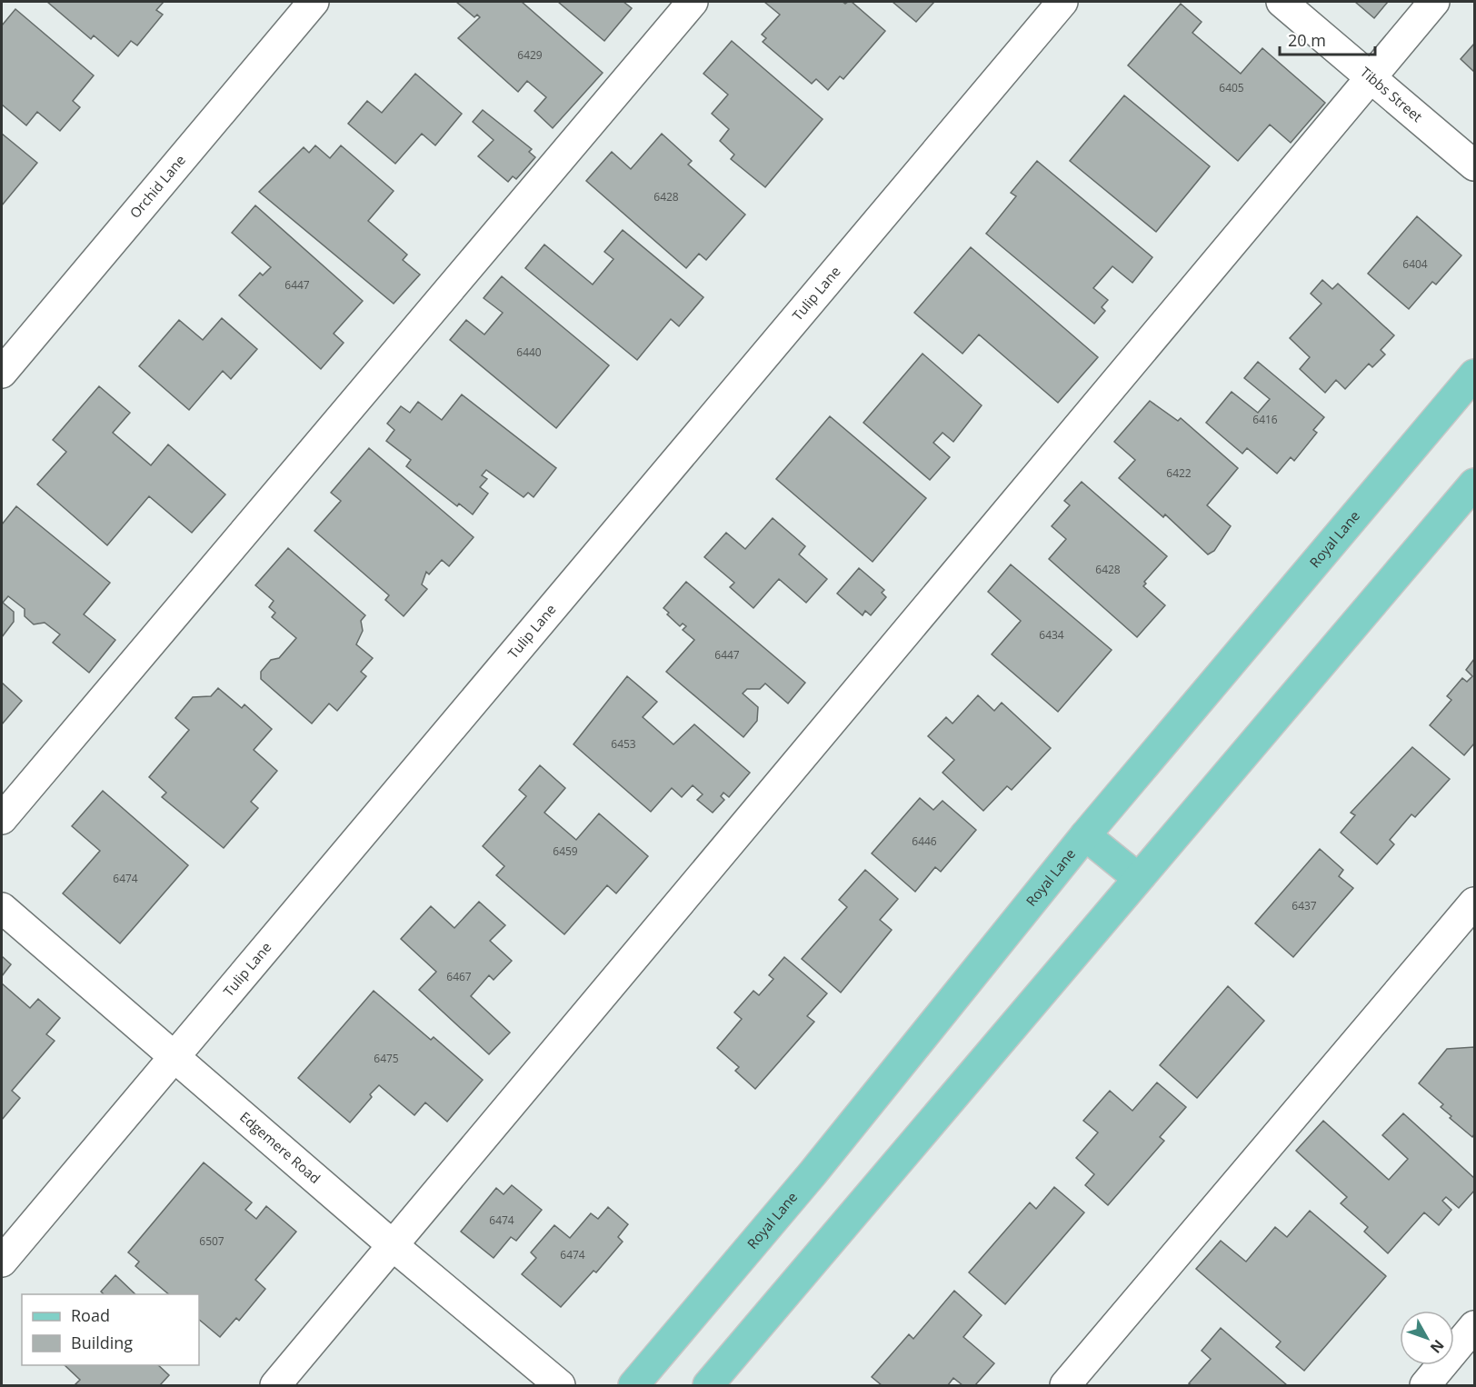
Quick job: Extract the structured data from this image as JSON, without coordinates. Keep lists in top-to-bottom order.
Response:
{
  "streets": {
    "main road": ["Royal Lane"],
    "street": [
      "Tibbs Street",
      "Orchid Lane",
      "Tulip Lane",
      "Edgemere Road"
    ]
  },
  "crossings": [
    ["Tulip Lane", "Edgemere Road"]
  ],
  "house_numbers": [
    "6429",
    "6405",
    "6428",
    "6404",
    "6447",
    "6440",
    "6416",
    "6422",
    "6428",
    "6434",
    "6447",
    "6453",
    "6446",
    "6459",
    "6474",
    "6437",
    "6467",
    "6475",
    "6474",
    "6507",
    "6474"
  ],
  "legend": ["Road", "Building"],
  "scale_bar": "20 m",
  "north": "bottom right"
}
